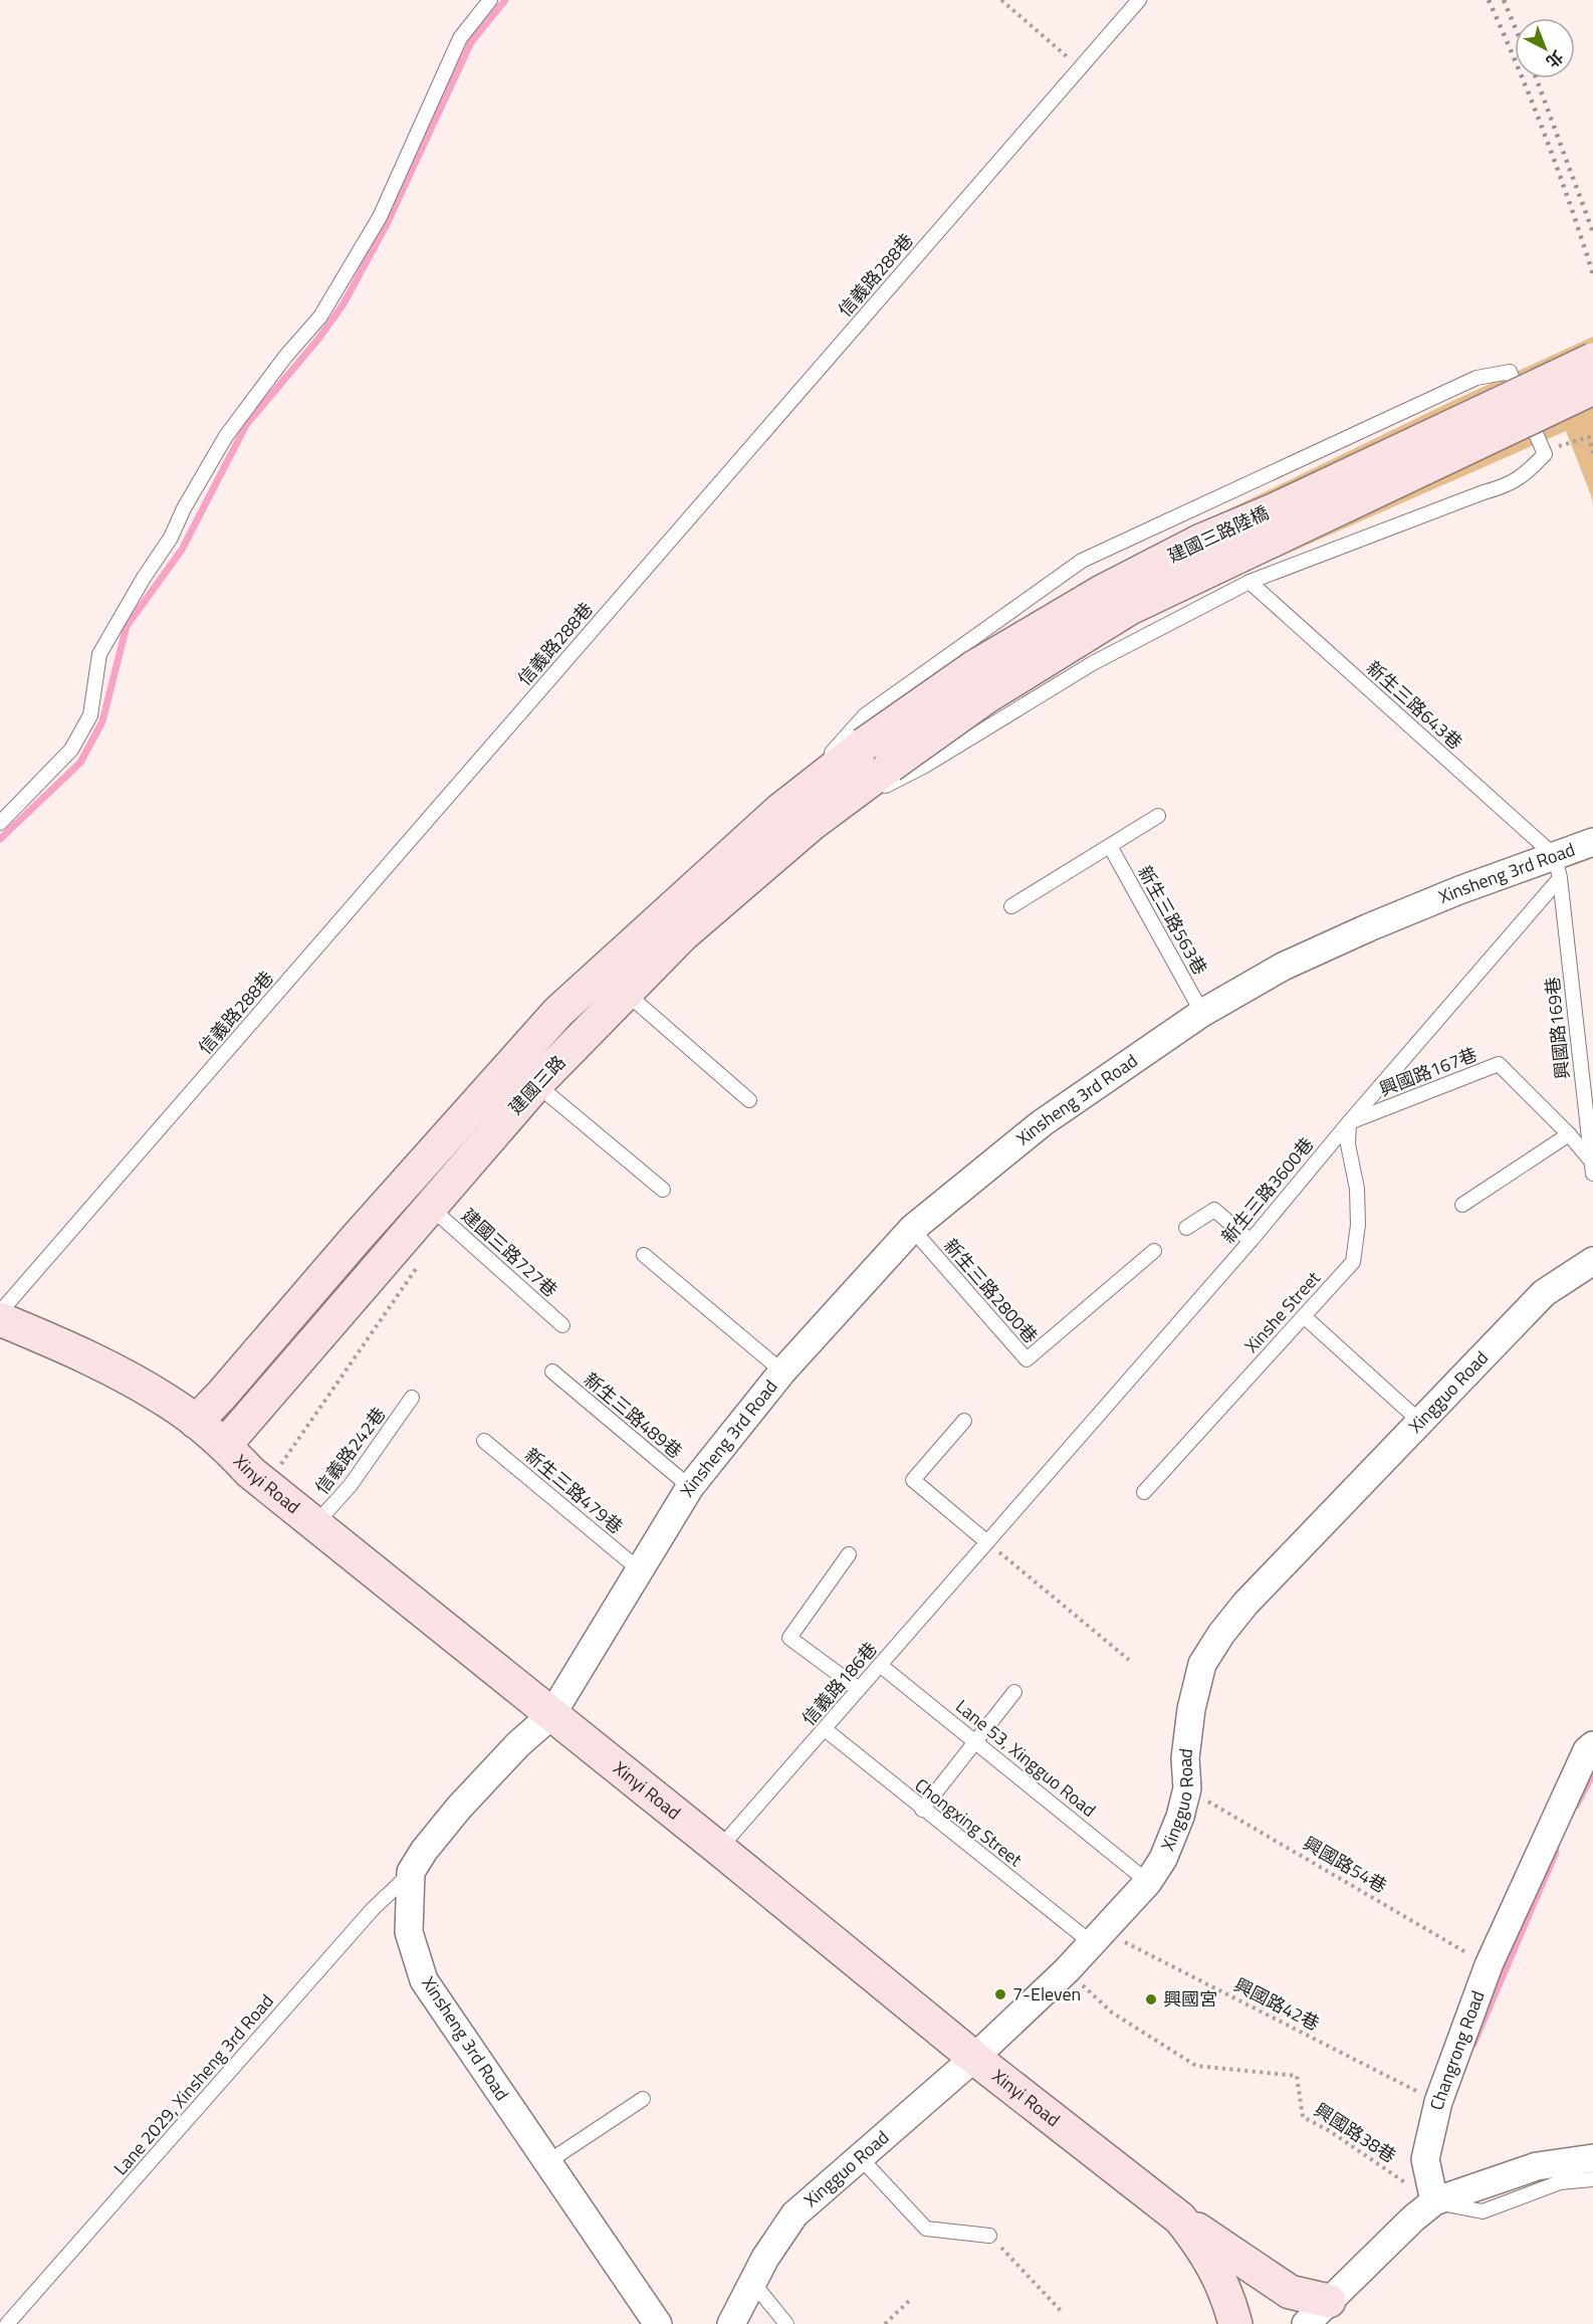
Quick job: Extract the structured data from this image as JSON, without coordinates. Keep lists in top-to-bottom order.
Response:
{
  "streets": {
    "street": [
      "建國三路陸橋",
      "Xinsheng 3rd Road",
      "建國三路",
      "Xingguo Road",
      "Xinyi Road",
      "Changrong Road"
    ],
    "lane": [
      "信義路288巷",
      "新生三路643巷",
      "新生三路563巷",
      "興國路169巷",
      "興國路167巷",
      "新生三路3600巷",
      "建國三路727巷",
      "新生三路2800巷",
      "Xinshe Street",
      "新生三路489巷",
      "信義路242巷",
      "新生三路479巷",
      "信義路186巷",
      "Lane 53, Xingguo Road",
      "Chongxing Street",
      "Lane 2029, Xinsheng 3rd Road"
    ],
    "path": ["興國路54巷", "興國路42巷", "興國路38巷"]
  },
  "crossings": [
    ["建國三路陸橋", "建國三路"],
    ["新生三路643巷", "Xinsheng 3rd Road"],
    ["新生三路643巷", "興國路169巷"],
    ["新生三路643巷", "新生三路3600巷"],
    ["Xinsheng 3rd Road", "新生三路563巷"],
    ["Xinsheng 3rd Road", "興國路169巷"],
    ["Xinsheng 3rd Road", "新生三路3600巷"],
    ["Xinsheng 3rd Road", "新生三路2800巷"],
    ["Xinsheng 3rd Road", "新生三路489巷"],
    ["Xinsheng 3rd Road", "Xinyi Road"],
    ["Xinsheng 3rd Road", "新生三路479巷"],
    ["Xinsheng 3rd Road", "Lane 2029, Xinsheng 3rd Road"],
    ["興國路169巷", "興國路167巷"],
    ["興國路169巷", "新生三路3600巷"],
    ["興國路167巷", "新生三路3600巷"],
    ["興國路167巷", "Xinshe Street"],
    ["建國三路", "建國三路727巷"],
    ["建國三路", "Xinyi Road"],
    ["新生三路3600巷", "Xinshe Street"],
    ["新生三路3600巷", "信義路186巷"],
    ["Xingguo Road", "Xinyi Road"],
    ["Xingguo Road", "Lane 53, Xingguo Road"],
    ["Xingguo Road", "Chongxing Street"],
    ["Xingguo Road", "興國路54巷"],
    ["Xingguo Road", "興國路42巷"],
    ["Xingguo Road", "興國路38巷"],
    ["信義路242巷", "Xinyi Road"],
    ["Xinyi Road", "信義路186巷"],
    ["信義路186巷", "Lane 53, Xingguo Road"],
    ["信義路186巷", "Chongxing Street"],
    ["Chongxing Street", "興國路42巷"],
    ["興國路54巷", "Changrong Road"],
    ["興國路42巷", "Changrong Road"],
    ["Changrong Road", "興國路38巷"]
  ],
  "places": ["7-Eleven", "興國宮"],
  "north": "bottom right"
}
